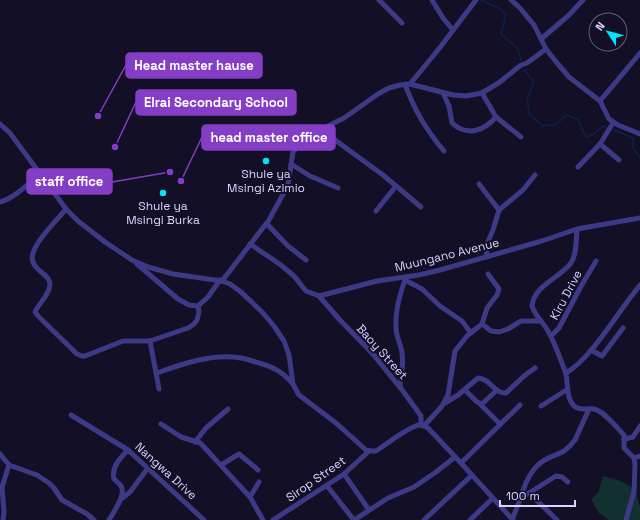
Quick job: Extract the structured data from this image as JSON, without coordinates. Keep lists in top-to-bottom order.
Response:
{
  "streets": {
    "street": [
      "Muungano Avenue",
      "Kiru Drive",
      "Baoy Street",
      "Nangwa Drive",
      "Sirop Street"
    ]
  },
  "crossings": [
    ["Muungano Avenue", "Baoy Street"]
  ],
  "places": [
    "Head master hause",
    "Elrai Secondary School",
    "Shule ya Msingi Azimio",
    "staff office",
    "head master office",
    "Shule ya Msingi Burka"
  ],
  "scale_bar": "100 m",
  "north": "top left"
}
